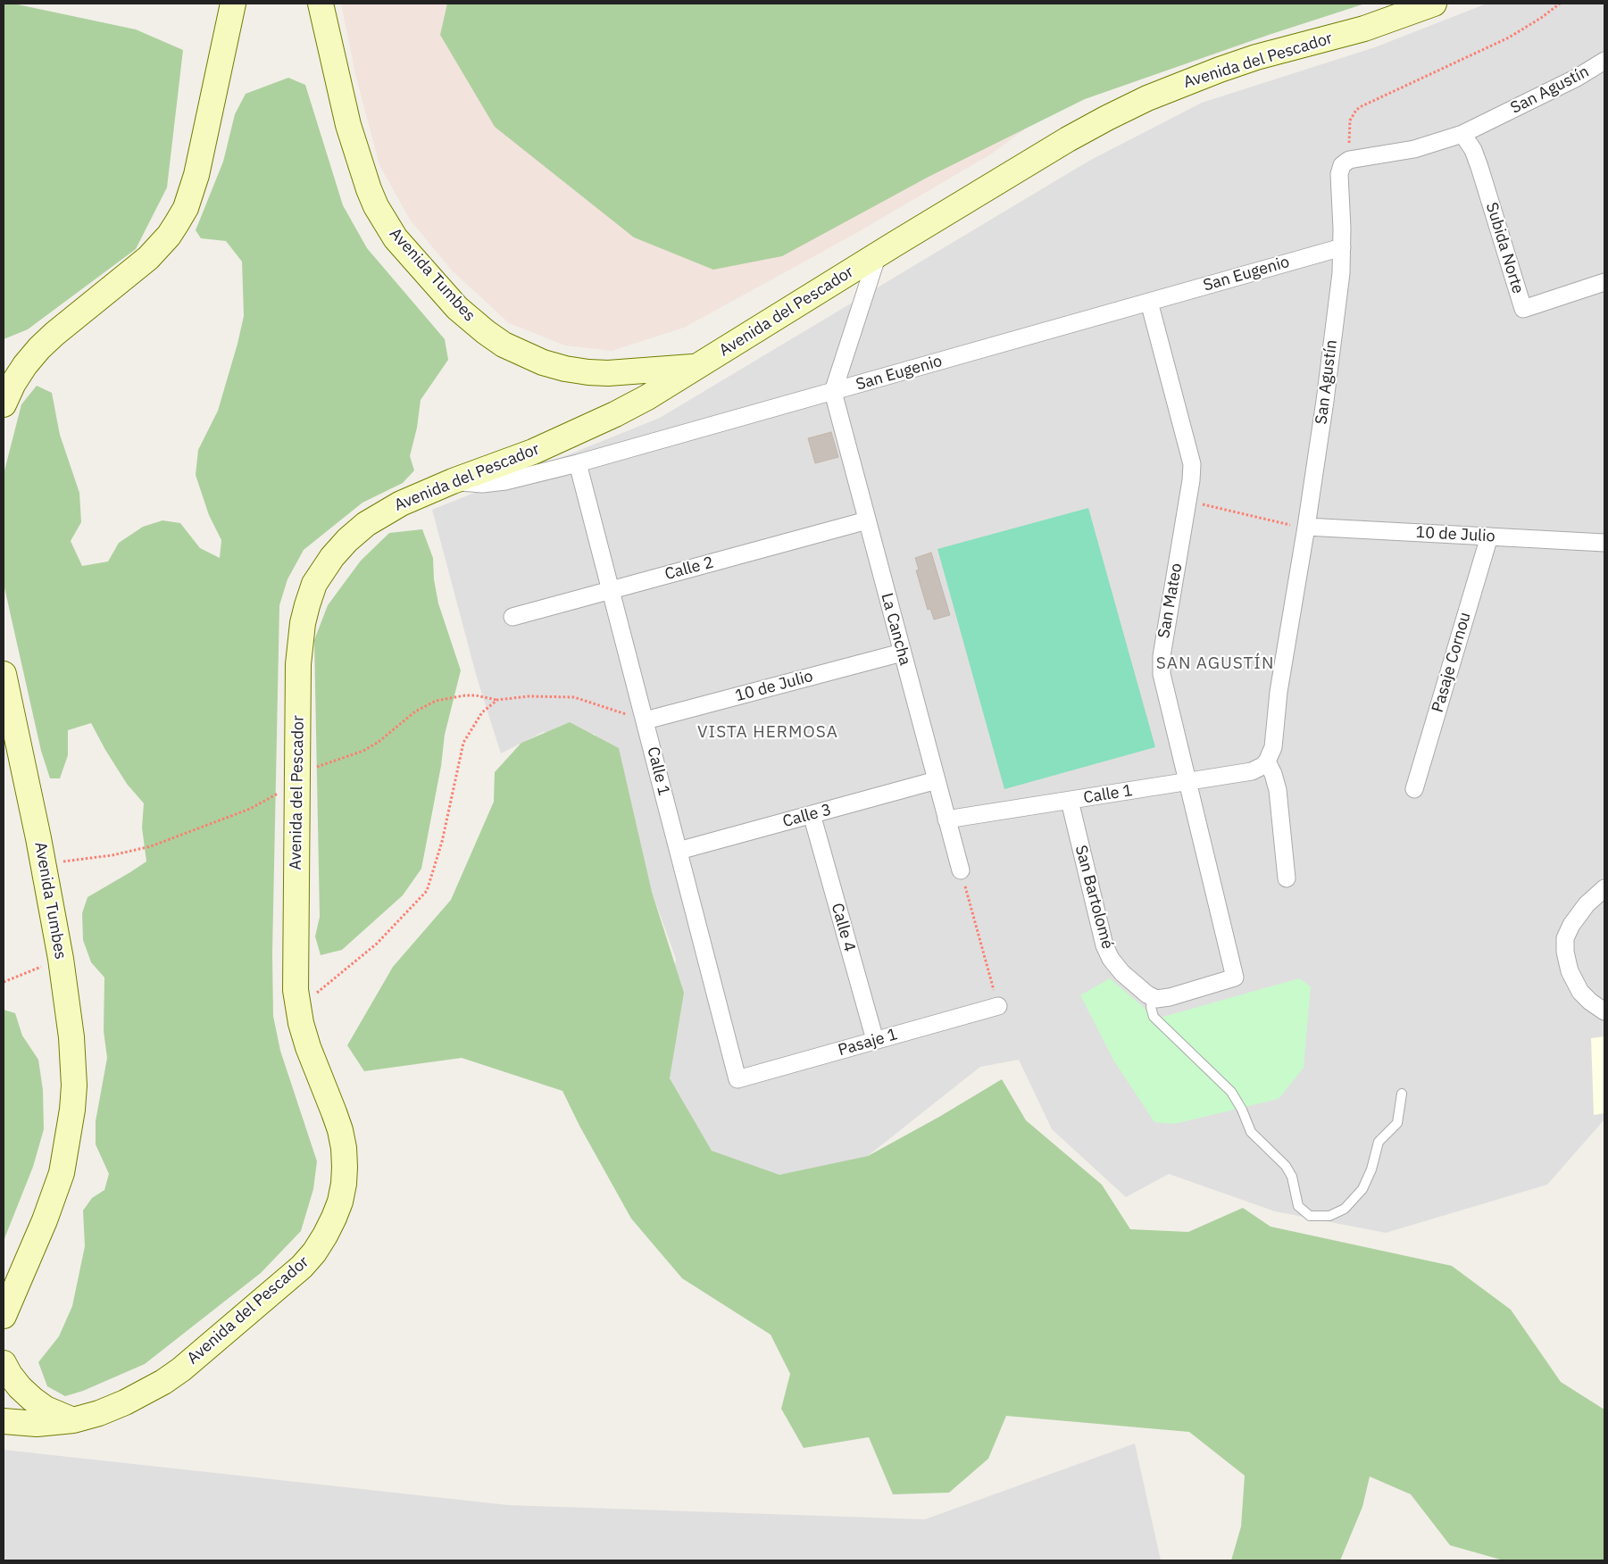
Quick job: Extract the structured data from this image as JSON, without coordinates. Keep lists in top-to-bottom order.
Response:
{
  "streets": {
    "main road": ["Avenida del Pescador", "Avenida Tumbes"],
    "street": [
      "San Agustín",
      "Subida Norte",
      "San Eugenio",
      "10 de Julio",
      "Calle 2",
      "San Mateo",
      "La Cancha",
      "Pasaje Cornou",
      "Calle 1",
      "Calle 3",
      "San Bartolomé",
      "Calle 4",
      "Pasaje 1"
    ]
  },
  "crossings": [
    ["Avenida del Pescador", "San Eugenio"],
    ["Avenida del Pescador", "Avenida Tumbes"],
    ["San Agustín", "Subida Norte"],
    ["San Agustín", "San Eugenio"],
    ["San Agustín", "10 de Julio"],
    ["San Agustín", "Calle 1"],
    ["San Eugenio", "San Mateo"],
    ["San Eugenio", "La Cancha"],
    ["San Eugenio", "Calle 1"],
    ["10 de Julio", "La Cancha"],
    ["10 de Julio", "Pasaje Cornou"],
    ["10 de Julio", "Calle 1"],
    ["Calle 2", "La Cancha"],
    ["Calle 2", "Calle 1"],
    ["San Mateo", "Calle 1"],
    ["San Mateo", "San Bartolomé"],
    ["La Cancha", "Calle 1"],
    ["La Cancha", "Calle 3"],
    ["Calle 1", "Calle 3"],
    ["Calle 1", "San Bartolomé"],
    ["Calle 1", "Pasaje 1"],
    ["Calle 3", "Calle 4"],
    ["Calle 4", "Pasaje 1"]
  ],
  "districts": ["SAN AGUSTÍN", "VISTA HERMOSA"]
}
